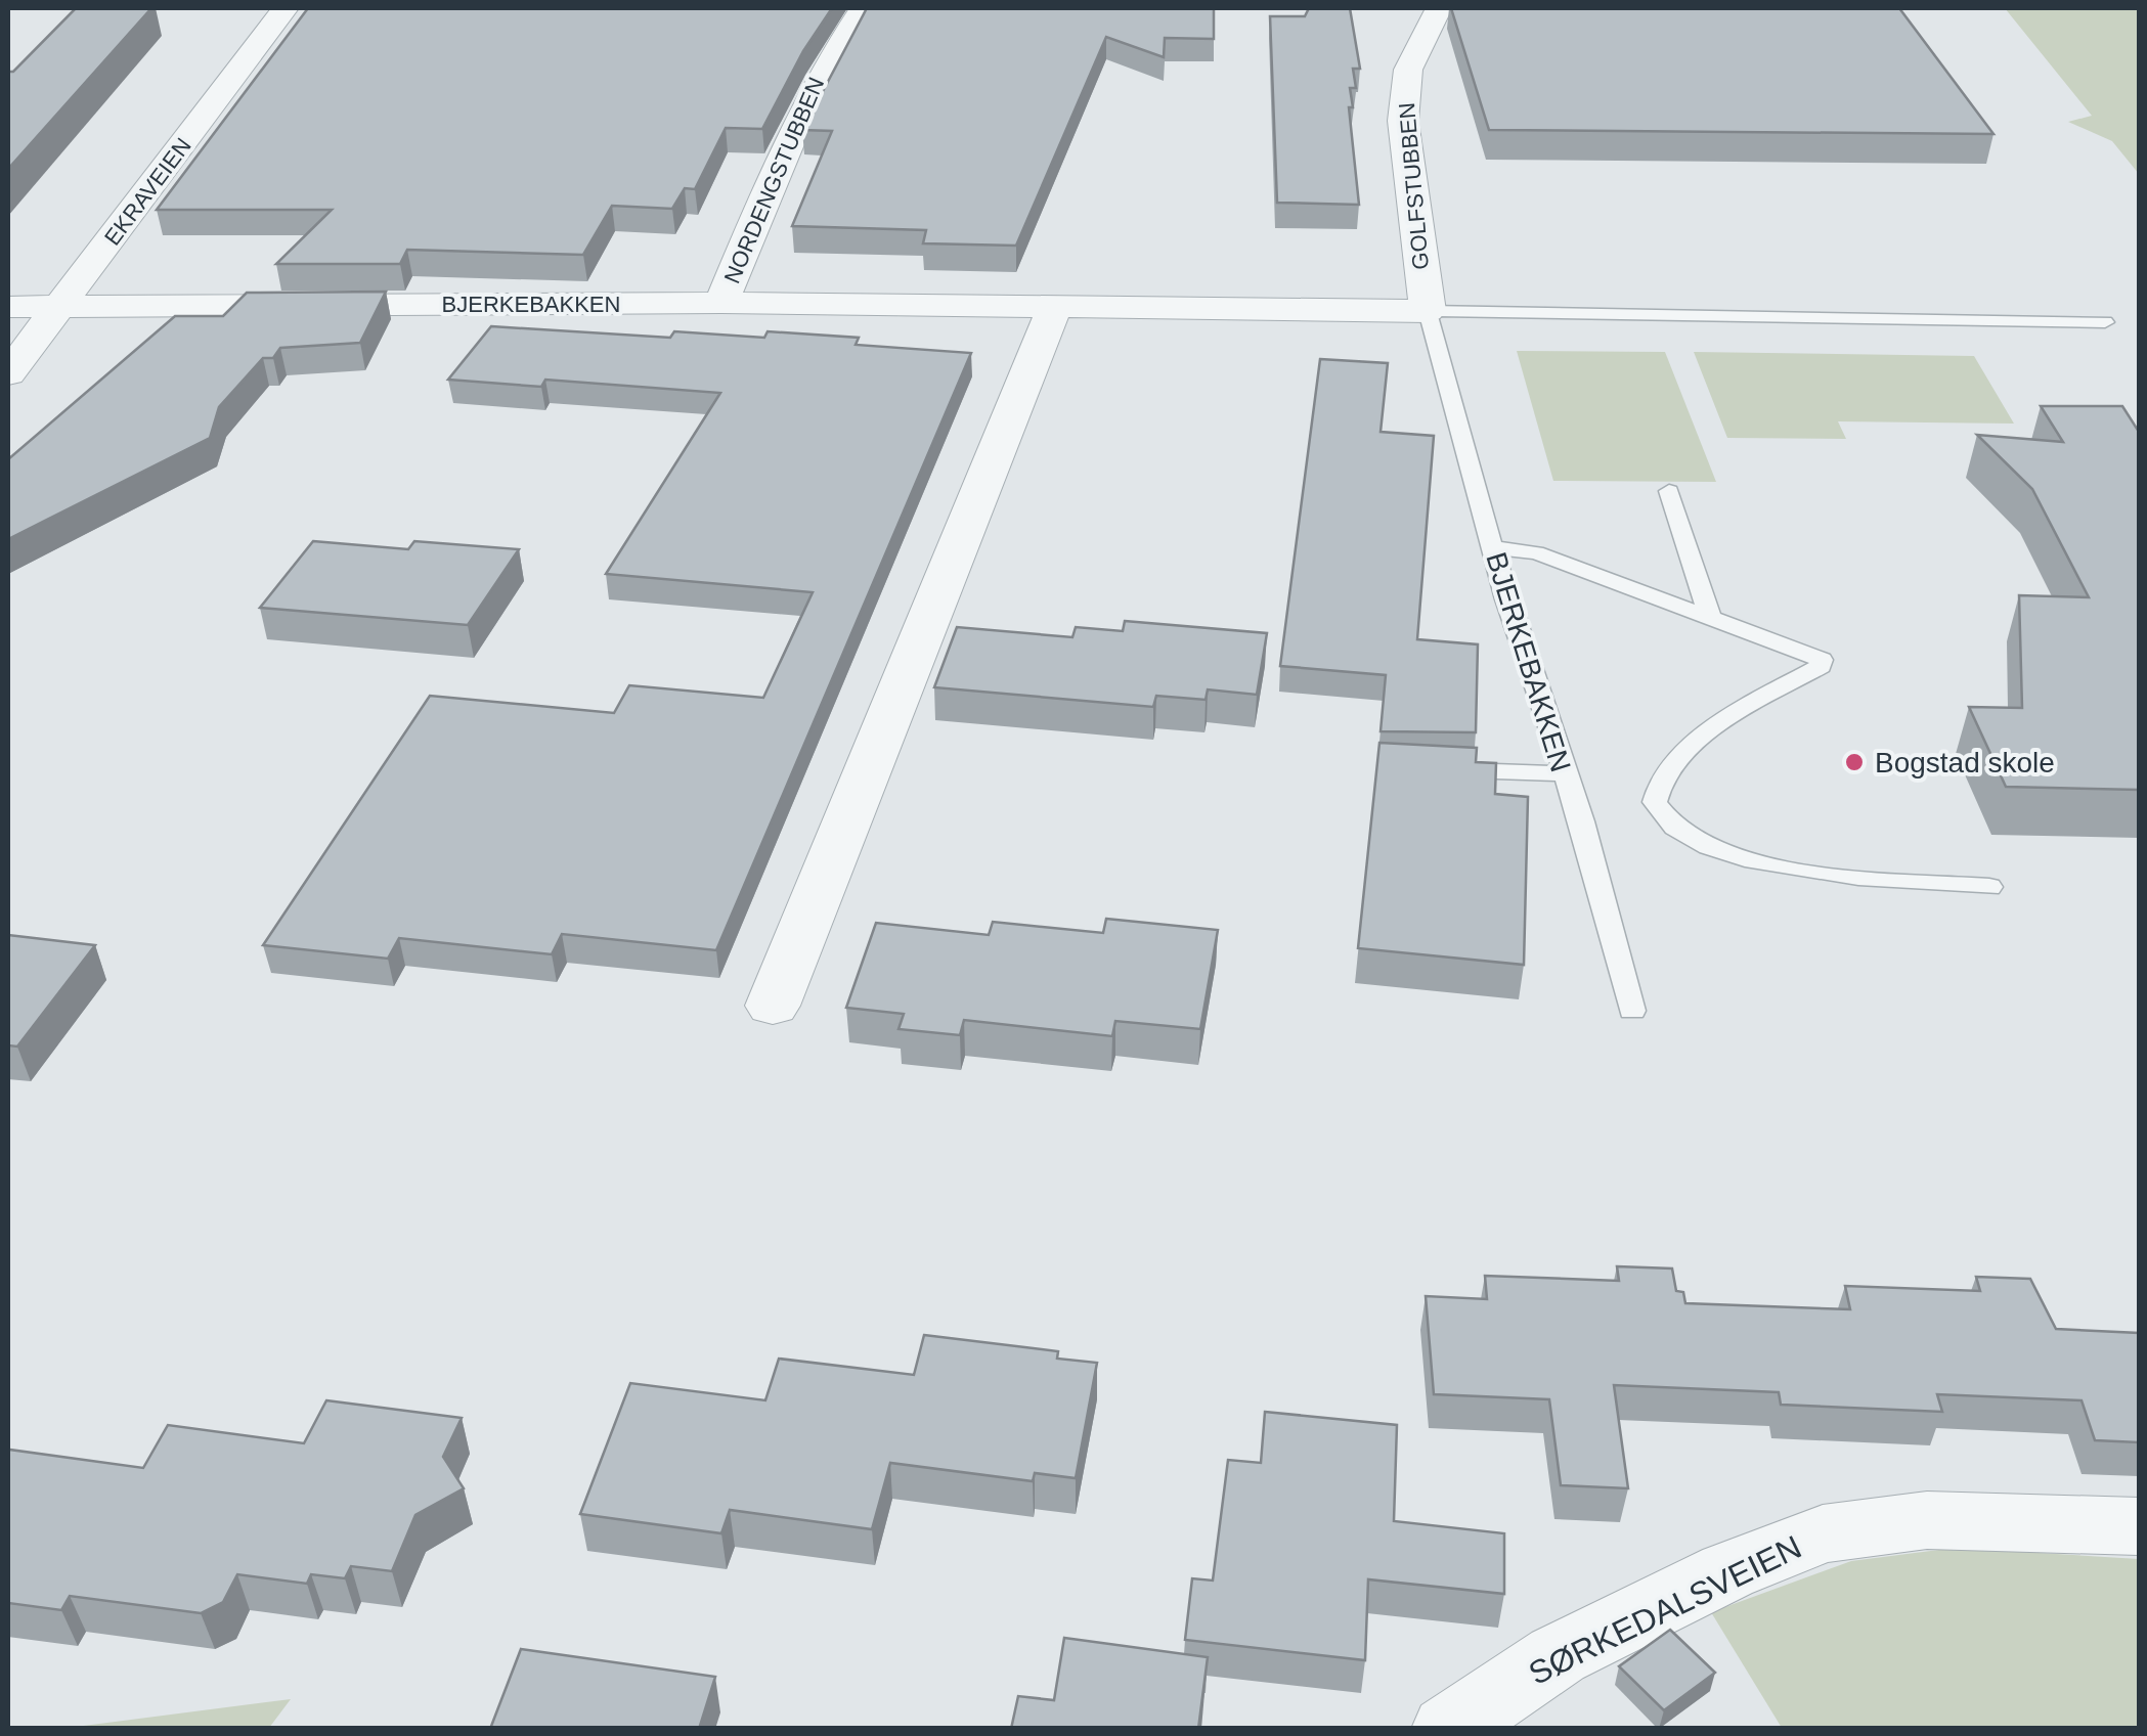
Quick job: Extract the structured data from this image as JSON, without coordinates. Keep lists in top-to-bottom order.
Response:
{
  "streets": {
    "street": [
      "NORDENGSTUBBEN",
      "GOLFSTUBBEN",
      "EKRAVEIEN",
      "BJERKEBAKKEN",
      "SØRKEDALSVEIEN"
    ]
  },
  "crossings": [
    ["NORDENGSTUBBEN", "BJERKEBAKKEN"],
    ["GOLFSTUBBEN", "BJERKEBAKKEN"],
    ["EKRAVEIEN", "BJERKEBAKKEN"]
  ],
  "places": ["Bogstad skole"]
}
